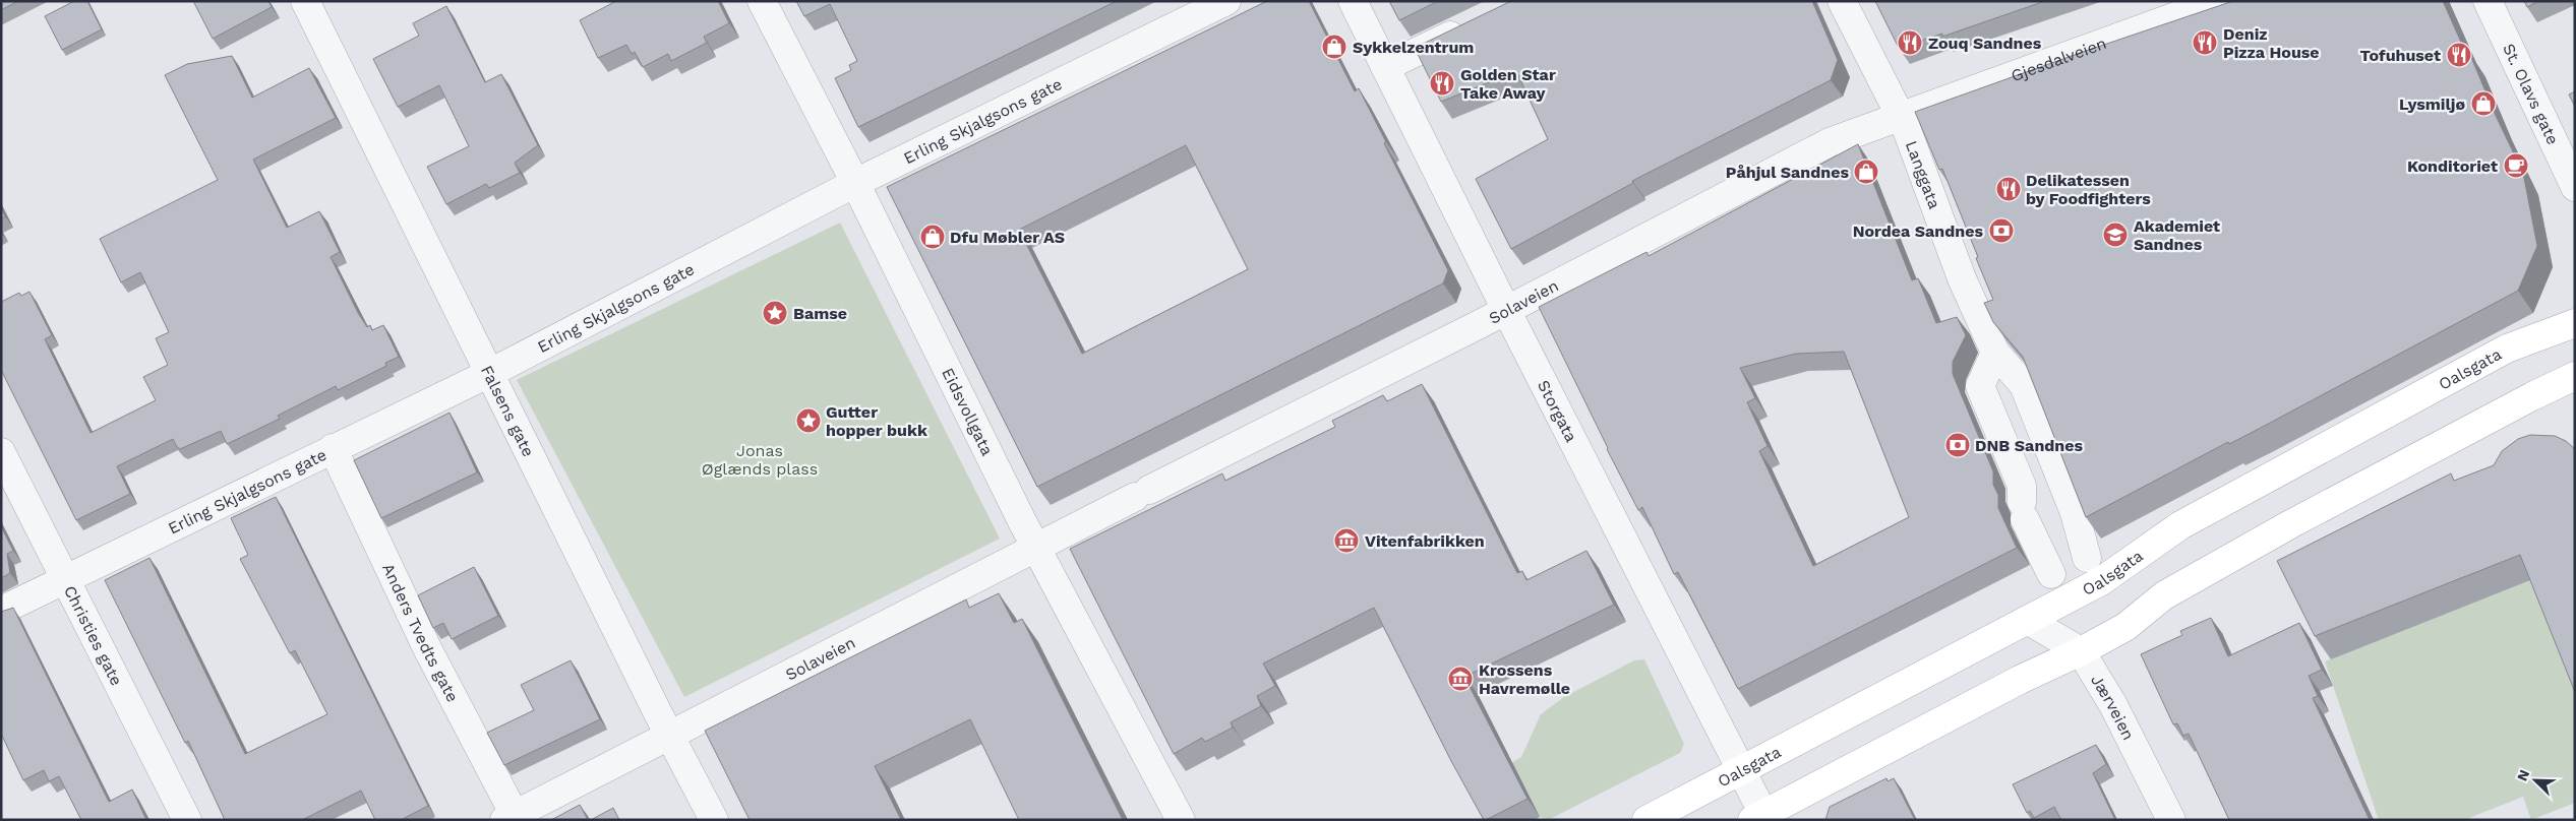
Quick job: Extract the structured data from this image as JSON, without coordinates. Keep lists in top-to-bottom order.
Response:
{
  "streets": {
    "main road": ["Oalsgata"],
    "street": [
      "Gjesdalveien",
      "St. Olavs gate",
      "Erling Skjalgsons gate",
      "Langgata",
      "Solaveien",
      "Falsens gate",
      "Eidsvollgata",
      "Storgata",
      "Anders Tvedts gate",
      "Christies gate",
      "Jærveien"
    ]
  },
  "crossings": [
    ["Gjesdalveien", "Langgata"],
    ["Gjesdalveien", "Solaveien"],
    ["Erling Skjalgsons gate", "Falsens gate"],
    ["Erling Skjalgsons gate", "Eidsvollgata"],
    ["Erling Skjalgsons gate", "Anders Tvedts gate"],
    ["Erling Skjalgsons gate", "Christies gate"],
    ["Langgata", "Solaveien"],
    ["Solaveien", "Falsens gate"],
    ["Solaveien", "Eidsvollgata"],
    ["Solaveien", "Storgata"],
    ["Solaveien", "Anders Tvedts gate"],
    ["Oalsgata", "Storgata"],
    ["Oalsgata", "Jærveien"]
  ],
  "parks": ["Jonas Øglænds plass"],
  "places": {
    "restaurant": [
      "Zouq Sandnes",
      "Deniz Pizza House",
      "Tofuhuset",
      "Golden Star Take Away",
      "Delikatessen by Foodfighters"
    ],
    "shop": [
      "Sykkelzentrum",
      "Lysmiljø",
      "Påhjul Sandnes",
      "Dfu Møbler AS"
    ],
    "cafe": ["Konditoriet"],
    "bank": ["Nordea Sandnes", "DNB Sandnes"],
    "school or university": ["Akademiet Sandnes"],
    "place": ["Bamse", "Gutter hopper bukk"],
    "museum": ["Vitenfabrikken", "Krossens Havremølle"]
  },
  "north": "top left"
}
